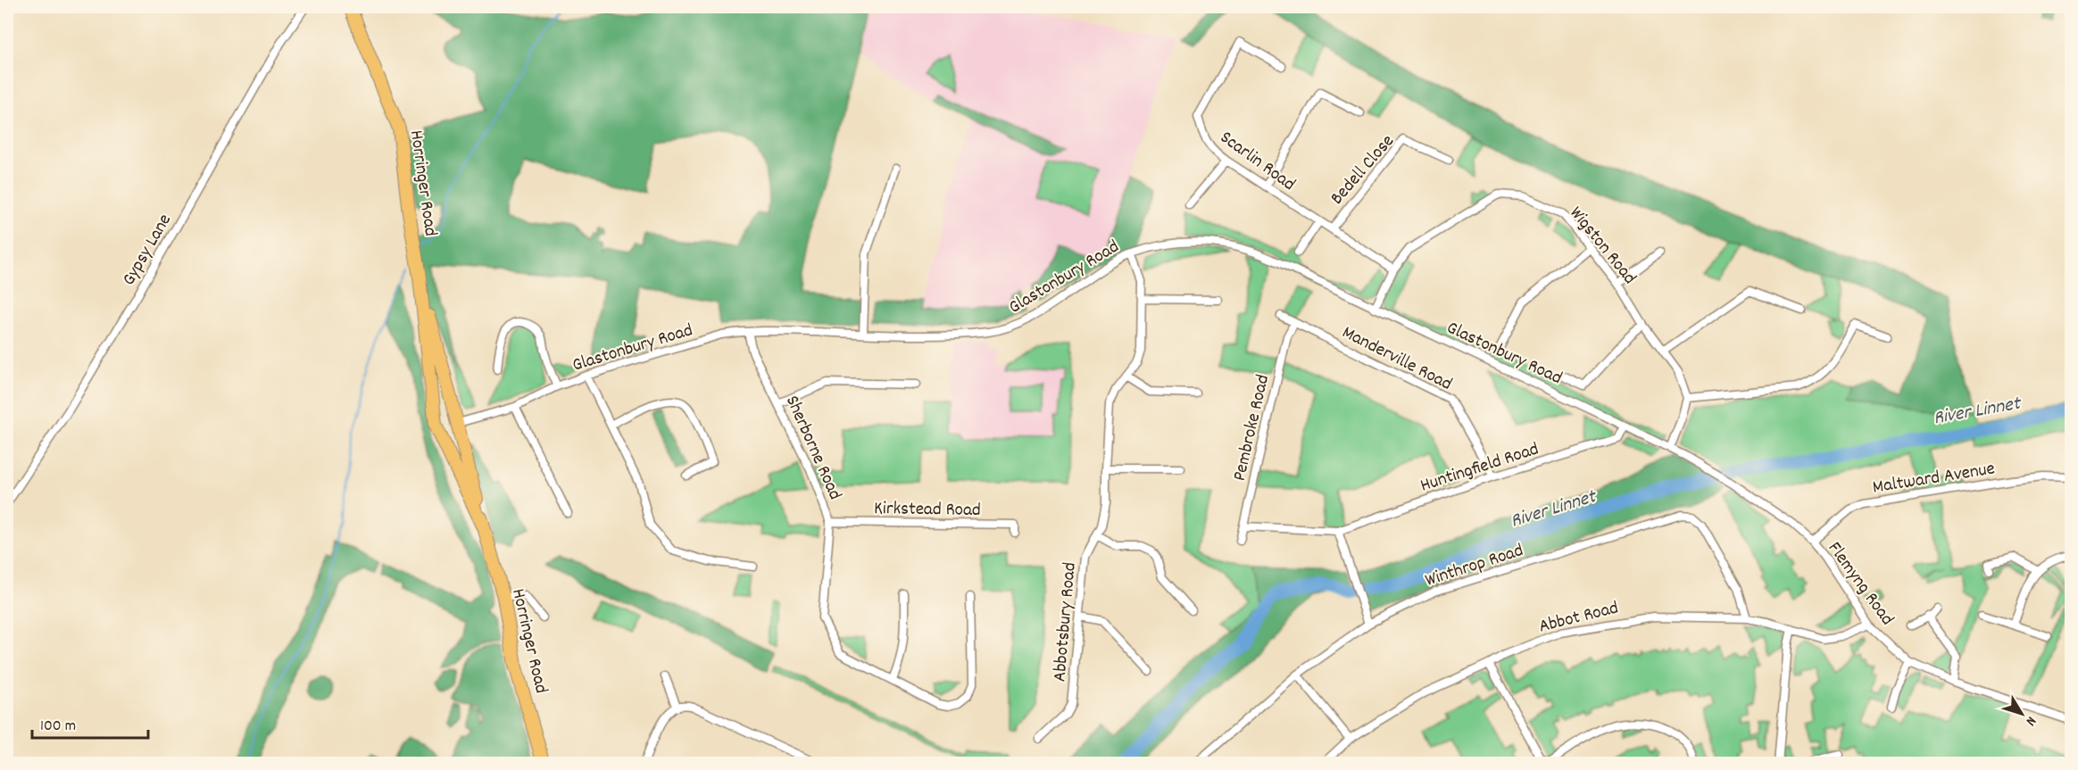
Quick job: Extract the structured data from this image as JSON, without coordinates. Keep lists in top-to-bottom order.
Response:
{
  "streets": {
    "main road": ["Horringer Road"],
    "street": [
      "Scarlin Road",
      "Bedell Close",
      "Wigston Road",
      "Gypsy Lane",
      "Glastonbury Road",
      "Manderville Road",
      "Pembroke Road",
      "Sherborne Road",
      "Huntingfield Road",
      "Maltward Avenue",
      "Kirkstead Road",
      "Winthrop Road",
      "Flemyng Road",
      "Abbot Road",
      "Abbotsbury Road"
    ]
  },
  "crossings": [
    ["Scarlin Road", "Bedell Close"],
    ["Scarlin Road", "Wigston Road"],
    ["Horringer Road", "Glastonbury Road"],
    ["Wigston Road", "Glastonbury Road"],
    ["Glastonbury Road", "Sherborne Road"],
    ["Glastonbury Road", "Huntingfield Road"],
    ["Glastonbury Road", "Flemyng Road"],
    ["Glastonbury Road", "Abbotsbury Road"],
    ["Manderville Road", "Pembroke Road"],
    ["Manderville Road", "Huntingfield Road"],
    ["Pembroke Road", "Huntingfield Road"],
    ["Sherborne Road", "Kirkstead Road"],
    ["Maltward Avenue", "Flemyng Road"],
    ["Winthrop Road", "Abbot Road"],
    ["Flemyng Road", "Abbot Road"]
  ],
  "water": ["River Linnet"],
  "scale_bar": "100 m",
  "north": "bottom right"
}
